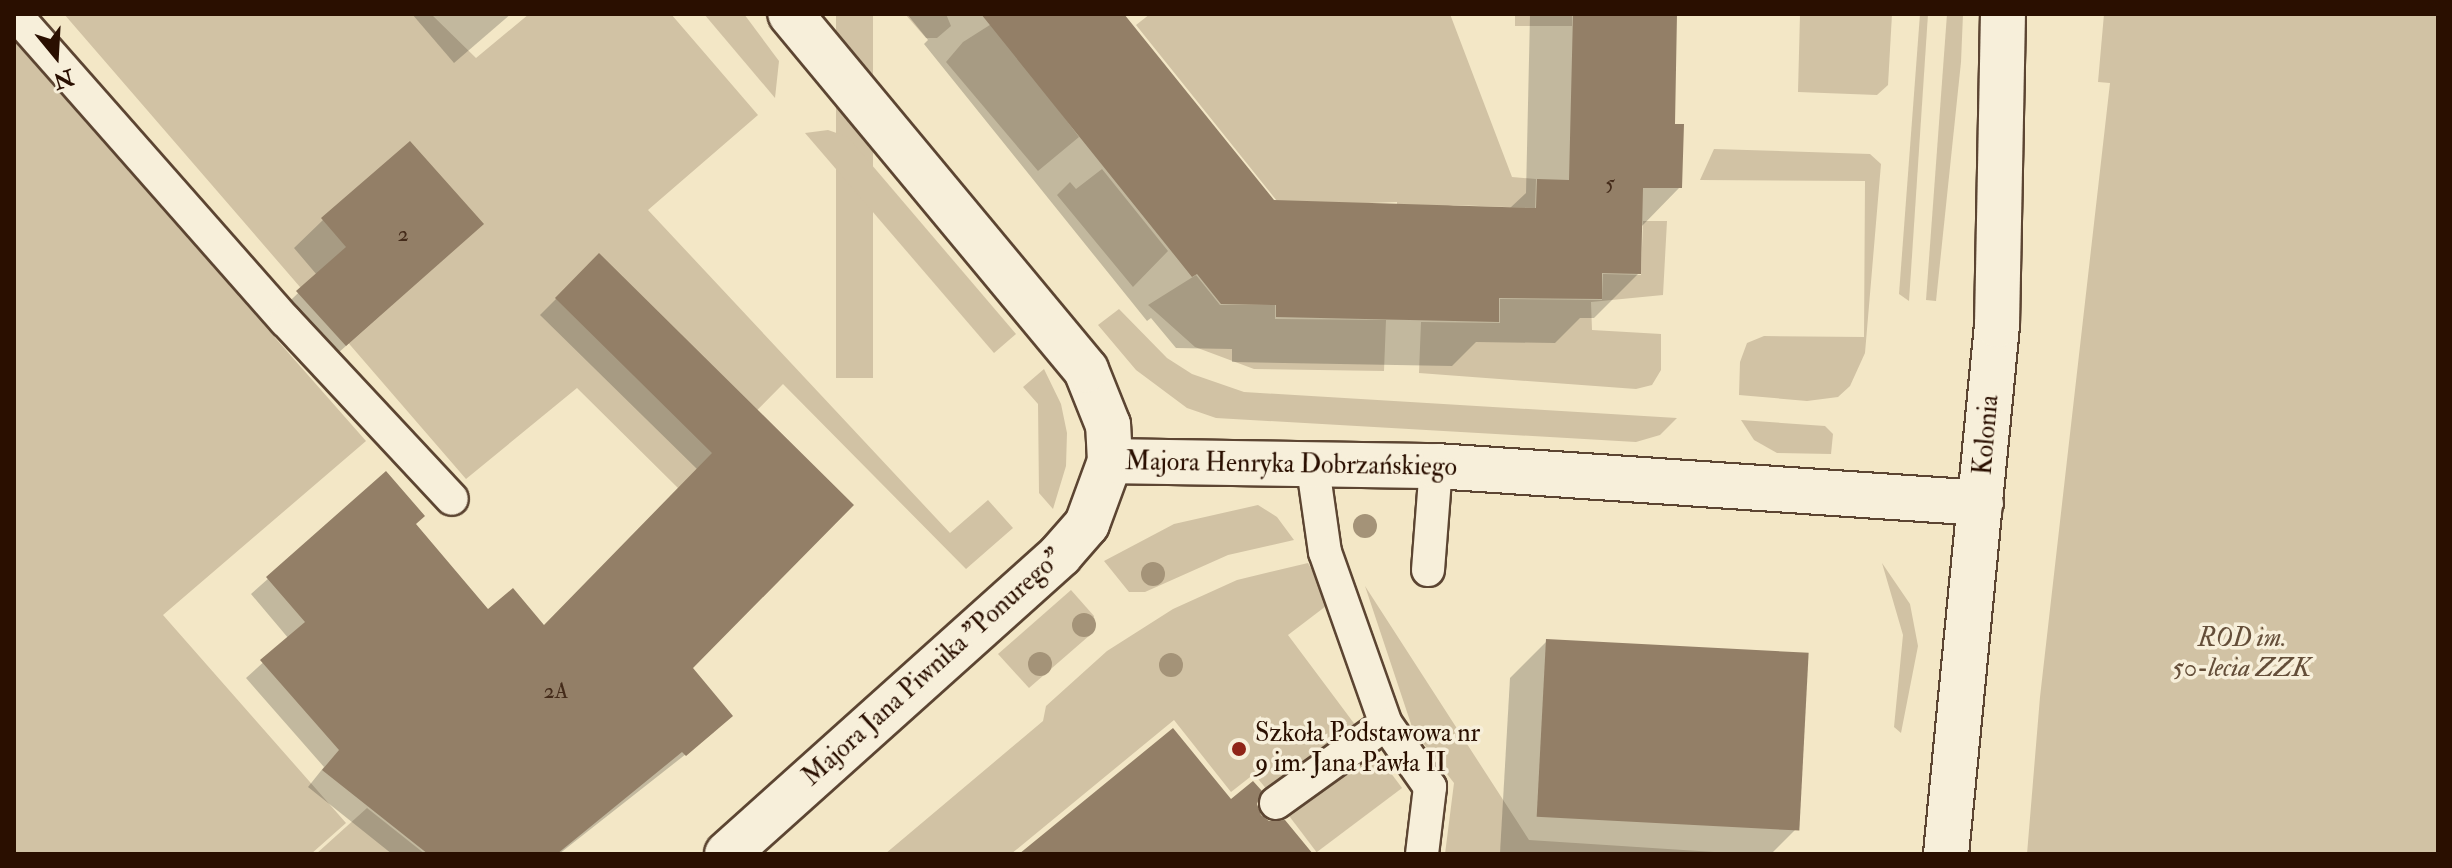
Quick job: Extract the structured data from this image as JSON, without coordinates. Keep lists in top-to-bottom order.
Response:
{
  "streets": {
    "street": ["Kolonia", "Majora Henryka Dobrzańskiego", "Majora Jana Piwnika \"Ponurego\""]
  },
  "crossings": [
    ["Kolonia", "Majora Henryka Dobrzańskiego"],
    ["Majora Henryka Dobrzańskiego", "Majora Jana Piwnika \"Ponurego\""]
  ],
  "parks": ["ROD im. 50-lecia ZZK"],
  "places": ["Szkoła Podstawowa nr 9 im. Jana Pawła II"],
  "house_numbers": ["5", "2", "2A"],
  "north": "bottom"
}
